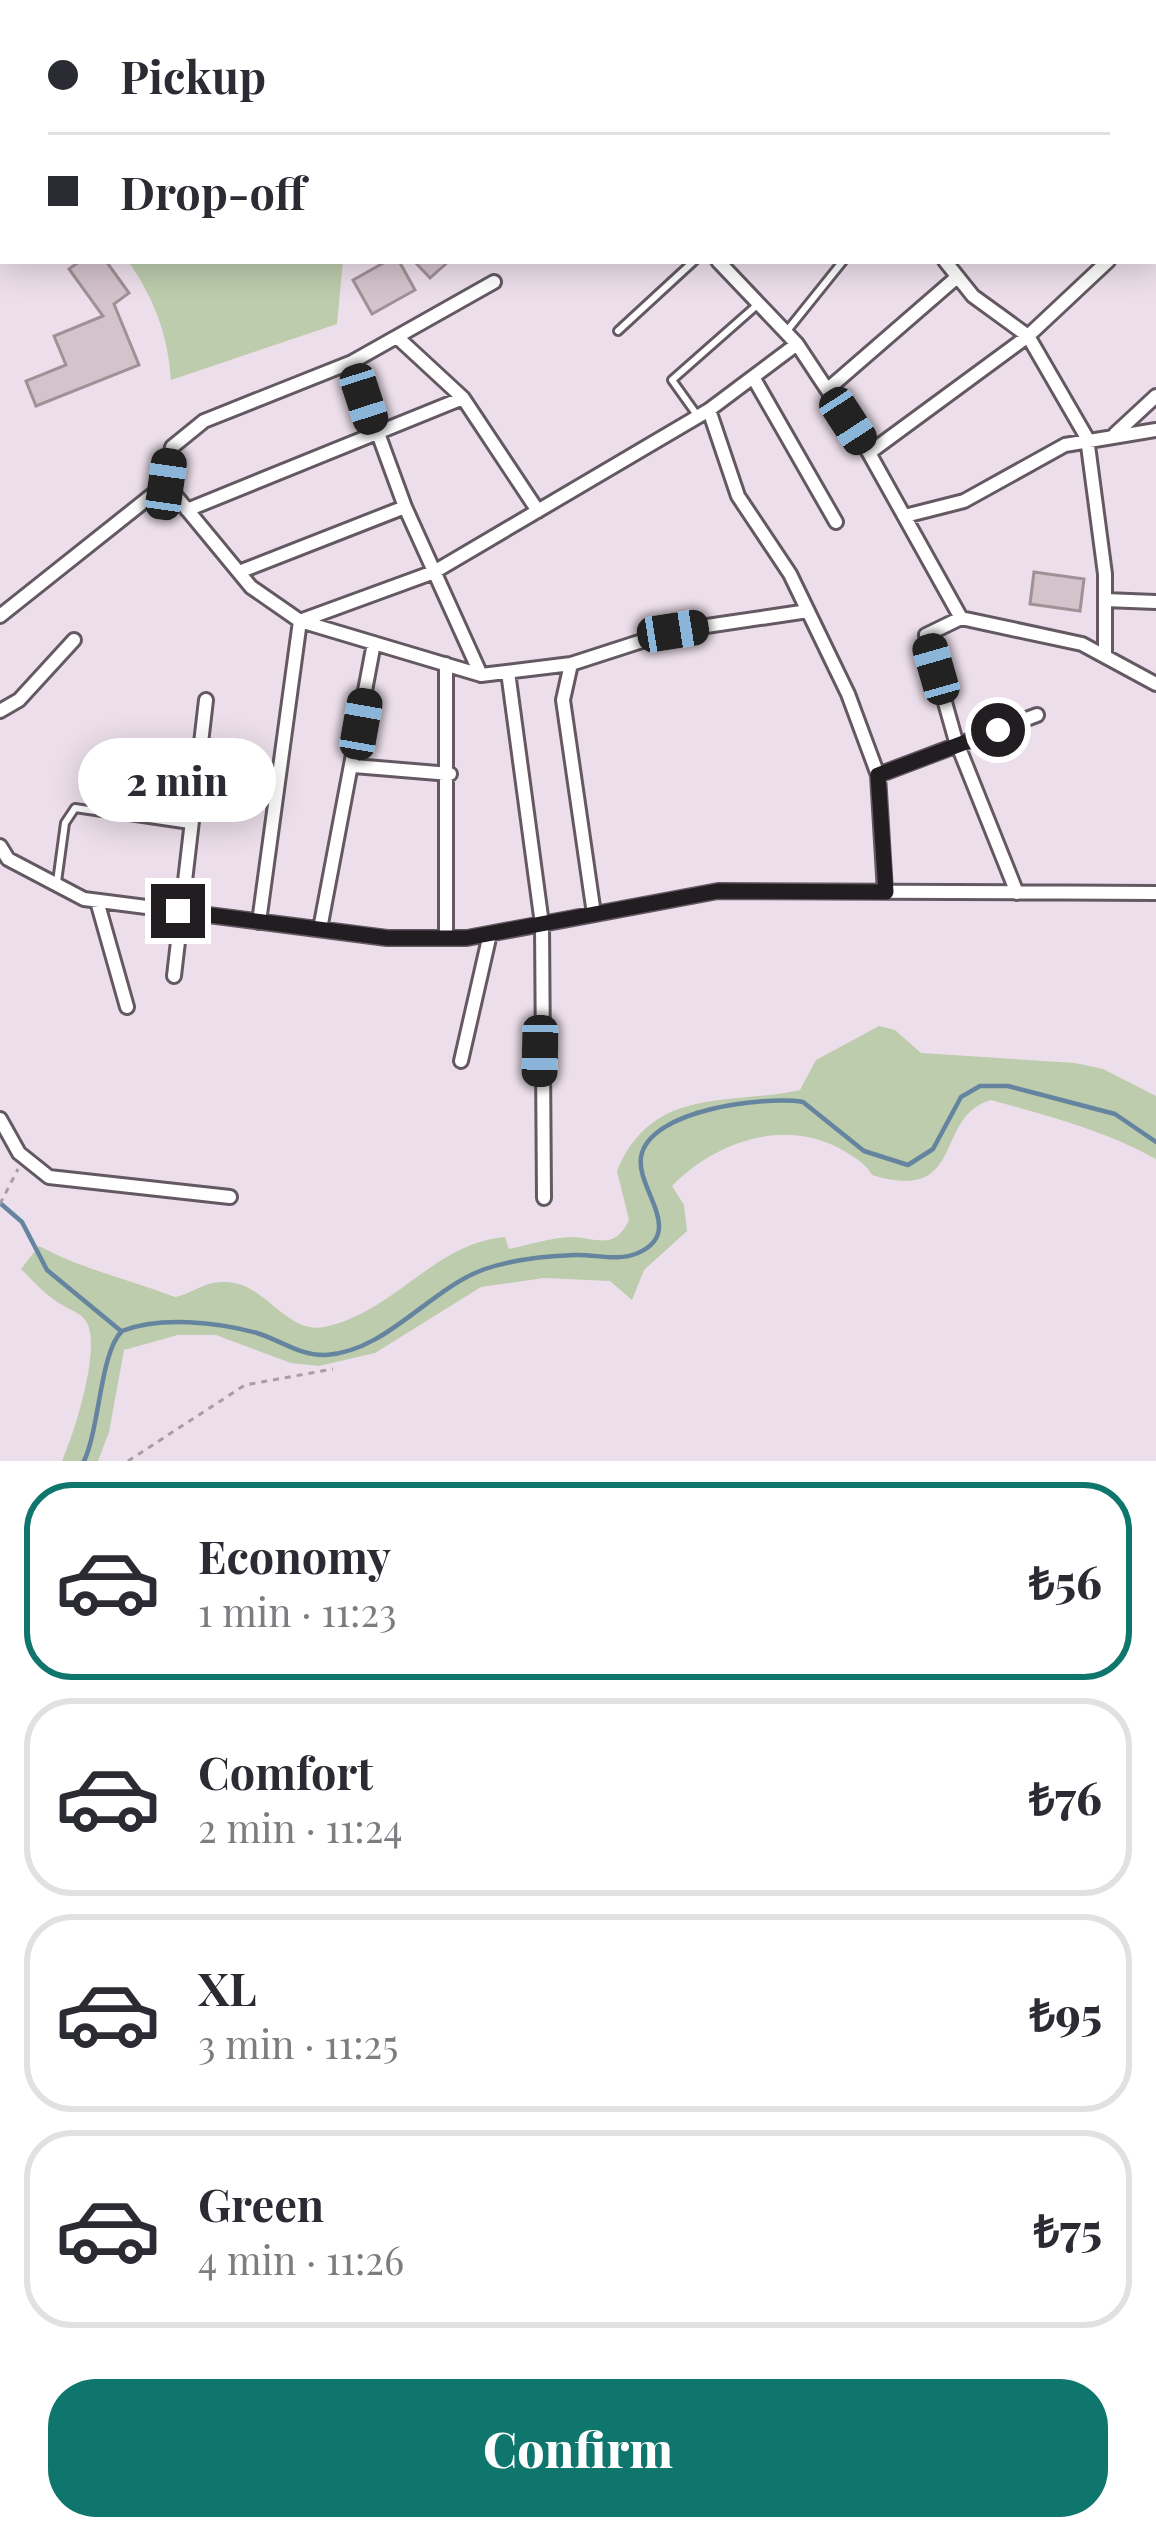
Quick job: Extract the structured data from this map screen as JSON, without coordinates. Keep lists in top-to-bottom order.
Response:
{
  "page": {
    "banner": ["Pickup", "Drop-off"],
    "bubble": "2 min",
    "list": [
      {
        "name": "Economy",
        "note": "1 min · 11:23",
        "value": "₺56"
      },
      {
        "name": "Comfort",
        "note": "2 min · 11:24",
        "value": "₺76"
      },
      {
        "name": "XL",
        "note": "3 min · 11:25",
        "value": "₺95"
      },
      {
        "name": "Green",
        "note": "4 min · 11:26",
        "value": "₺75"
      }
    ],
    "buttons": "Confirm"
  }
}
